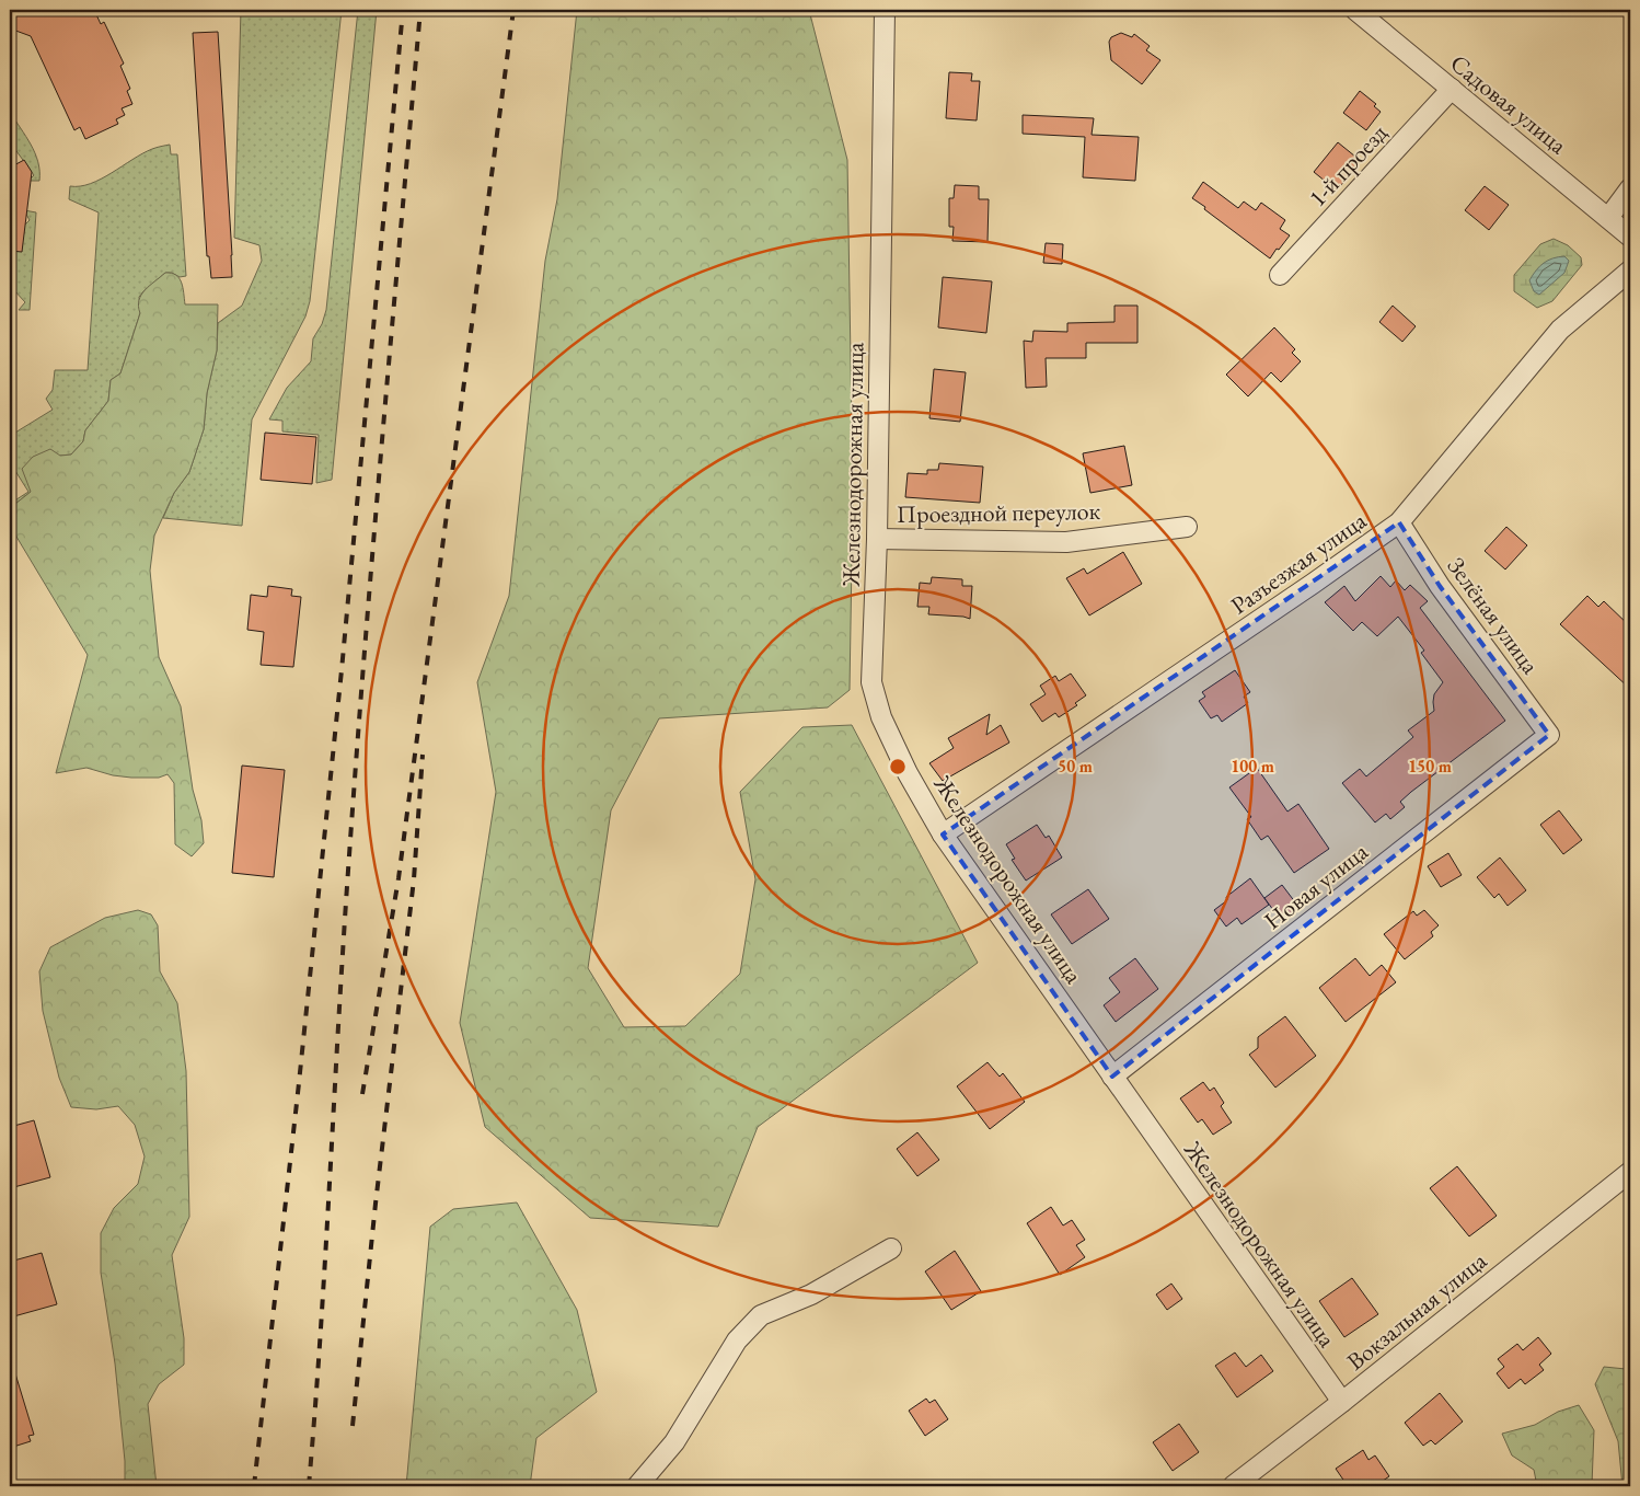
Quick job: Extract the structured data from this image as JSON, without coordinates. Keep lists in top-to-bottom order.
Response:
{
  "streets": {
    "street": [
      "Садовая улица",
      "1-й проезд",
      "Железнодорожная улица",
      "Проездной переулок",
      "Разъезжая улица",
      "Зелёная улица",
      "Новая улица",
      "Вокзальная улица"
    ]
  },
  "crossings": [
    ["Садовая улица", "1-й проезд"],
    ["Железнодорожная улица", "Проездной переулок"],
    ["Железнодорожная улица", "Разъезжая улица"],
    ["Железнодорожная улица", "Новая улица"],
    ["Железнодорожная улица", "Вокзальная улица"],
    ["Разъезжая улица", "Зелёная улица"],
    ["Зелёная улица", "Новая улица"]
  ],
  "rings": ["50 m", "100 m", "150 m"]
}
